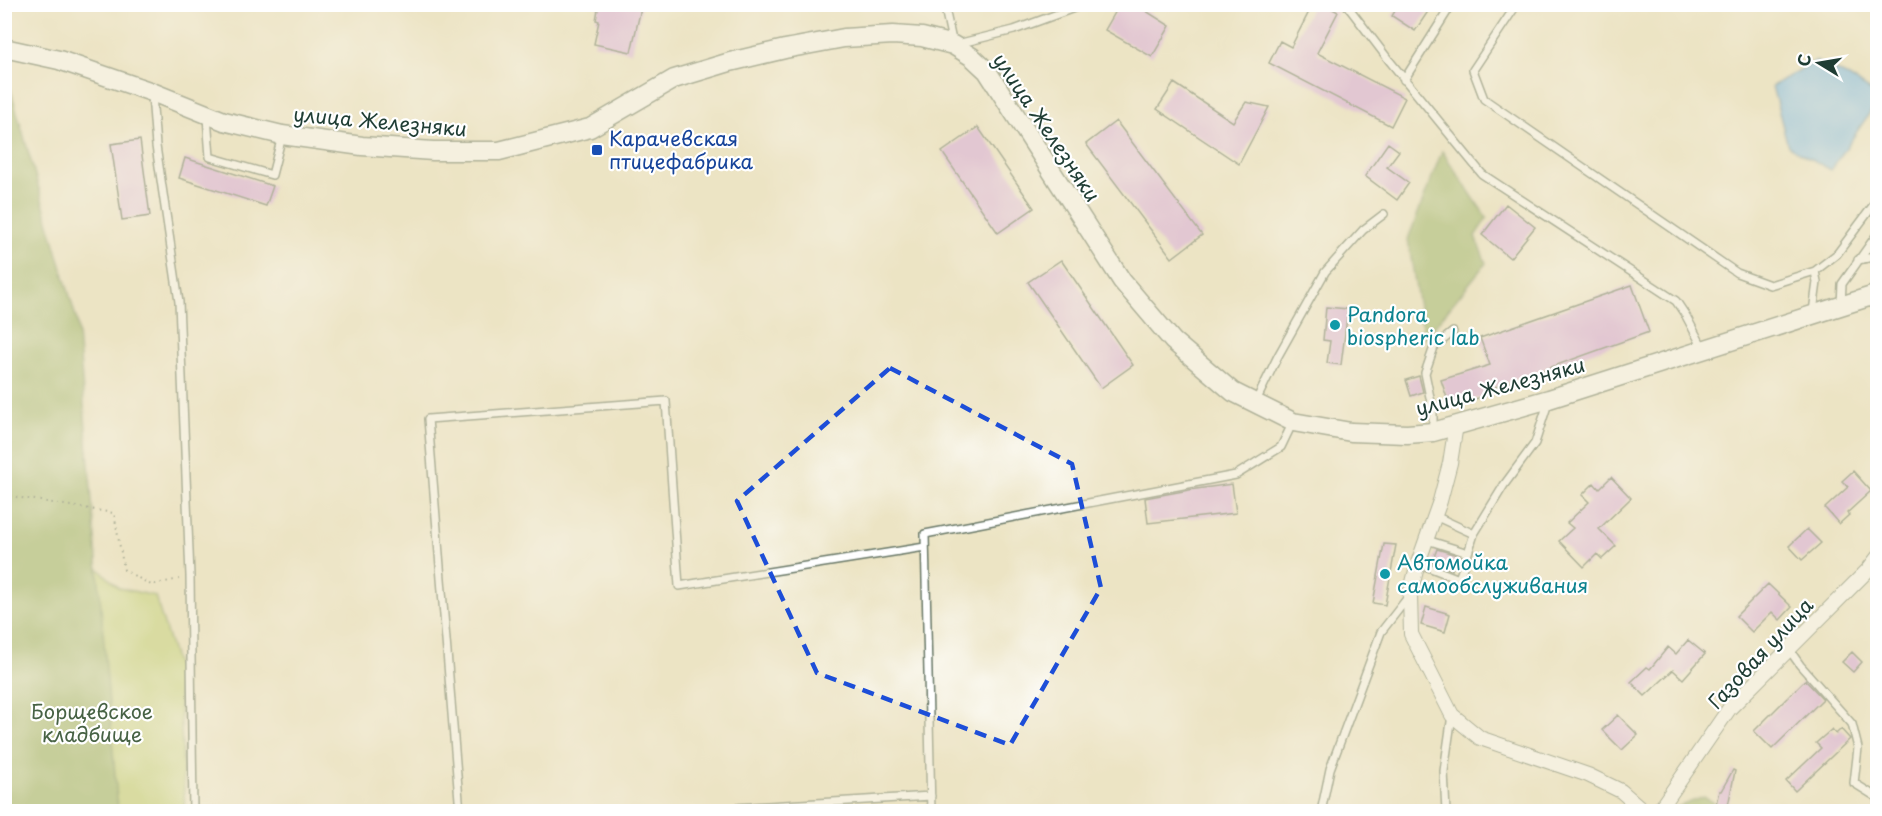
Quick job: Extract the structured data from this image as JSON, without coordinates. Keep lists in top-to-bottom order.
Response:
{
  "streets": {
    "street": ["улица Железняки", "Газовая улица"]
  },
  "parks": ["Борщевское кладбище"],
  "places": {
    "transit": ["Карачевская птицефабрика"],
    "other": ["Pandora biospheric lab", "Автомойка самообслуживания"]
  },
  "north": "left"
}
